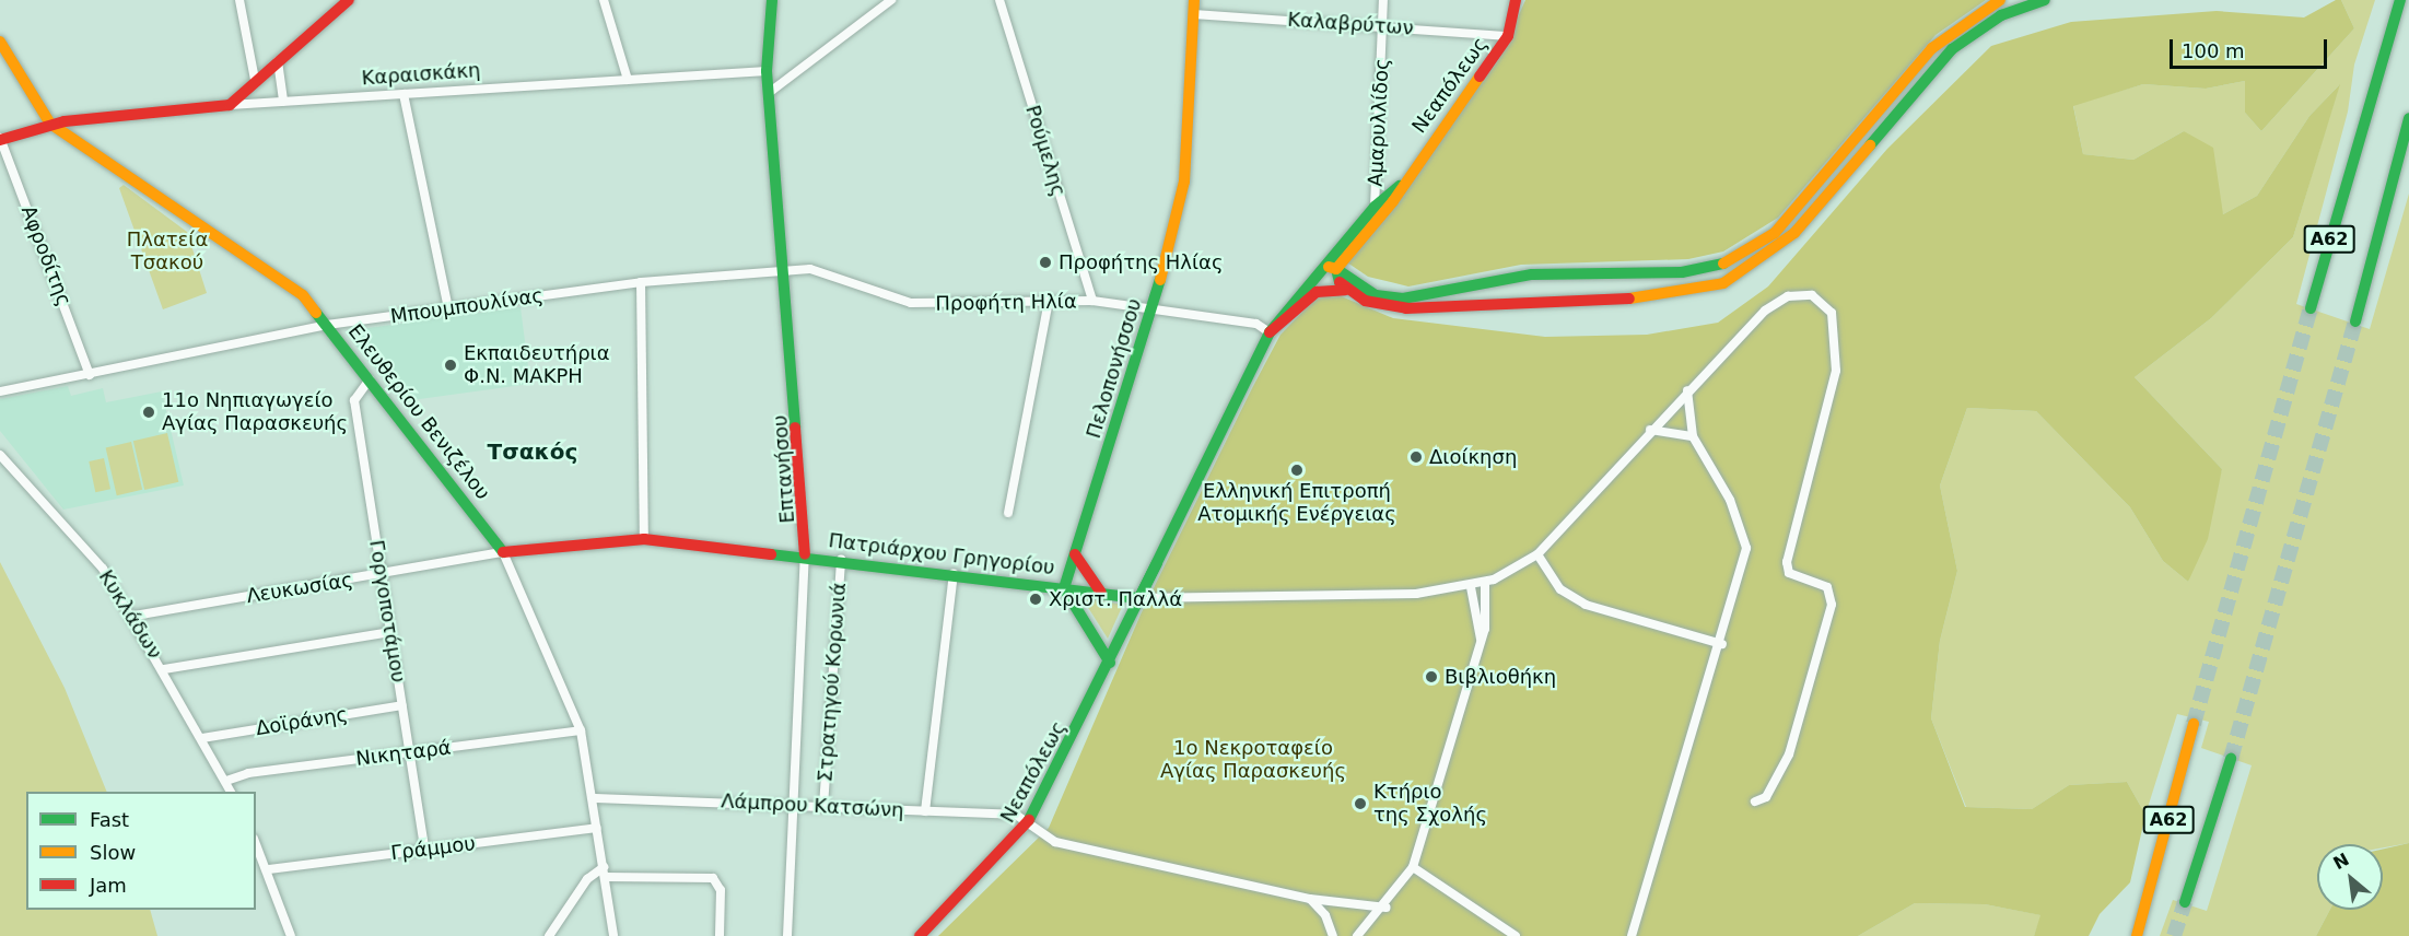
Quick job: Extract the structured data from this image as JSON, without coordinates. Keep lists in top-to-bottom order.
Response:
{
  "streets": {
    "main road": [
      "Καραισκάκη",
      "Νεαπόλεως",
      "Α62",
      "Πελοπονήσσου",
      "Ελευθερίου Βενιζέλου",
      "Επτανήσου",
      "Πατριάρχου Γρηγορίου"
    ],
    "street": [
      "Καλαβρύτων",
      "Αμαρυλλίδος",
      "Ρούμελης",
      "Αφροδίτης",
      "Προφήτη Ηλία",
      "Μπουμπουλίνας",
      "Λευκωσίας",
      "Γοργοποτάμου",
      "Κυκλάδων",
      "Στρατηγού Κορωνιά",
      "Δοϊράνης",
      "Νικηταρά",
      "Λάμπρου Κατσώνη",
      "Γράμμου"
    ]
  },
  "crossings": [
    ["Καλαβρύτων", "Νεαπόλεως"],
    ["Καλαβρύτων", "Αμαρυλλίδος"],
    ["Καλαβρύτων", "Πελοπονήσσου"],
    ["Καραισκάκη", "Αφροδίτης"],
    ["Καραισκάκη", "Ελευθερίου Βενιζέλου"],
    ["Καραισκάκη", "Επτανήσου"],
    ["Νεαπόλεως", "Προφήτη Ηλία"],
    ["Νεαπόλεως", "Πατριάρχου Γρηγορίου"],
    ["Νεαπόλεως", "Λάμπρου Κατσώνη"],
    ["Ρούμελης", "Προφήτη Ηλία"],
    ["Αφροδίτης", "Μπουμπουλίνας"],
    ["Προφήτη Ηλία", "Μπουμπουλίνας"],
    ["Προφήτη Ηλία", "Πελοπονήσσου"],
    ["Προφήτη Ηλία", "Επτανήσου"],
    ["Μπουμπουλίνας", "Ελευθερίου Βενιζέλου"],
    ["Μπουμπουλίνας", "Επτανήσου"],
    ["Πελοπονήσσου", "Πατριάρχου Γρηγορίου"],
    ["Ελευθερίου Βενιζέλου", "Πατριάρχου Γρηγορίου"],
    ["Ελευθερίου Βενιζέλου", "Λευκωσίας"],
    ["Ελευθερίου Βενιζέλου", "Γοργοποτάμου"],
    ["Ελευθερίου Βενιζέλου", "Νικηταρά"],
    ["Ελευθερίου Βενιζέλου", "Λάμπρου Κατσώνη"],
    ["Ελευθερίου Βενιζέλου", "Γράμμου"],
    ["Επτανήσου", "Πατριάρχου Γρηγορίου"],
    ["Επτανήσου", "Λάμπρου Κατσώνη"],
    ["Πατριάρχου Γρηγορίου", "Λευκωσίας"],
    ["Πατριάρχου Γρηγορίου", "Στρατηγού Κορωνιά"],
    ["Λευκωσίας", "Γοργοποτάμου"],
    ["Λευκωσίας", "Κυκλάδων"],
    ["Γοργοποτάμου", "Δοϊράνης"],
    ["Γοργοποτάμου", "Νικηταρά"],
    ["Γοργοποτάμου", "Γράμμου"],
    ["Κυκλάδων", "Δοϊράνης"],
    ["Κυκλάδων", "Νικηταρά"],
    ["Στρατηγού Κορωνιά", "Λάμπρου Κατσώνη"]
  ],
  "districts": ["Τσακός"],
  "parks": ["Πλατεία Τσακού", "1ο Νεκροταφείο Αγίας Παρασκευής"],
  "places": [
    "Προφήτης Ηλίας",
    "Εκπαιδευτήρια Φ.Ν. ΜΑΚΡΗ",
    "11ο Νηπιαγωγείο Αγίας Παρασκευής",
    "Διοίκηση",
    "Ελληνική Επιτροπή Ατομικής Ενέργειας",
    "Χριστ. Παλλά",
    "Βιβλιοθήκη",
    "Κτήριο της Σχολής"
  ],
  "legend": ["Fast", "Slow", "Jam"],
  "scale_bar": "100 m",
  "north": "top left"
}
